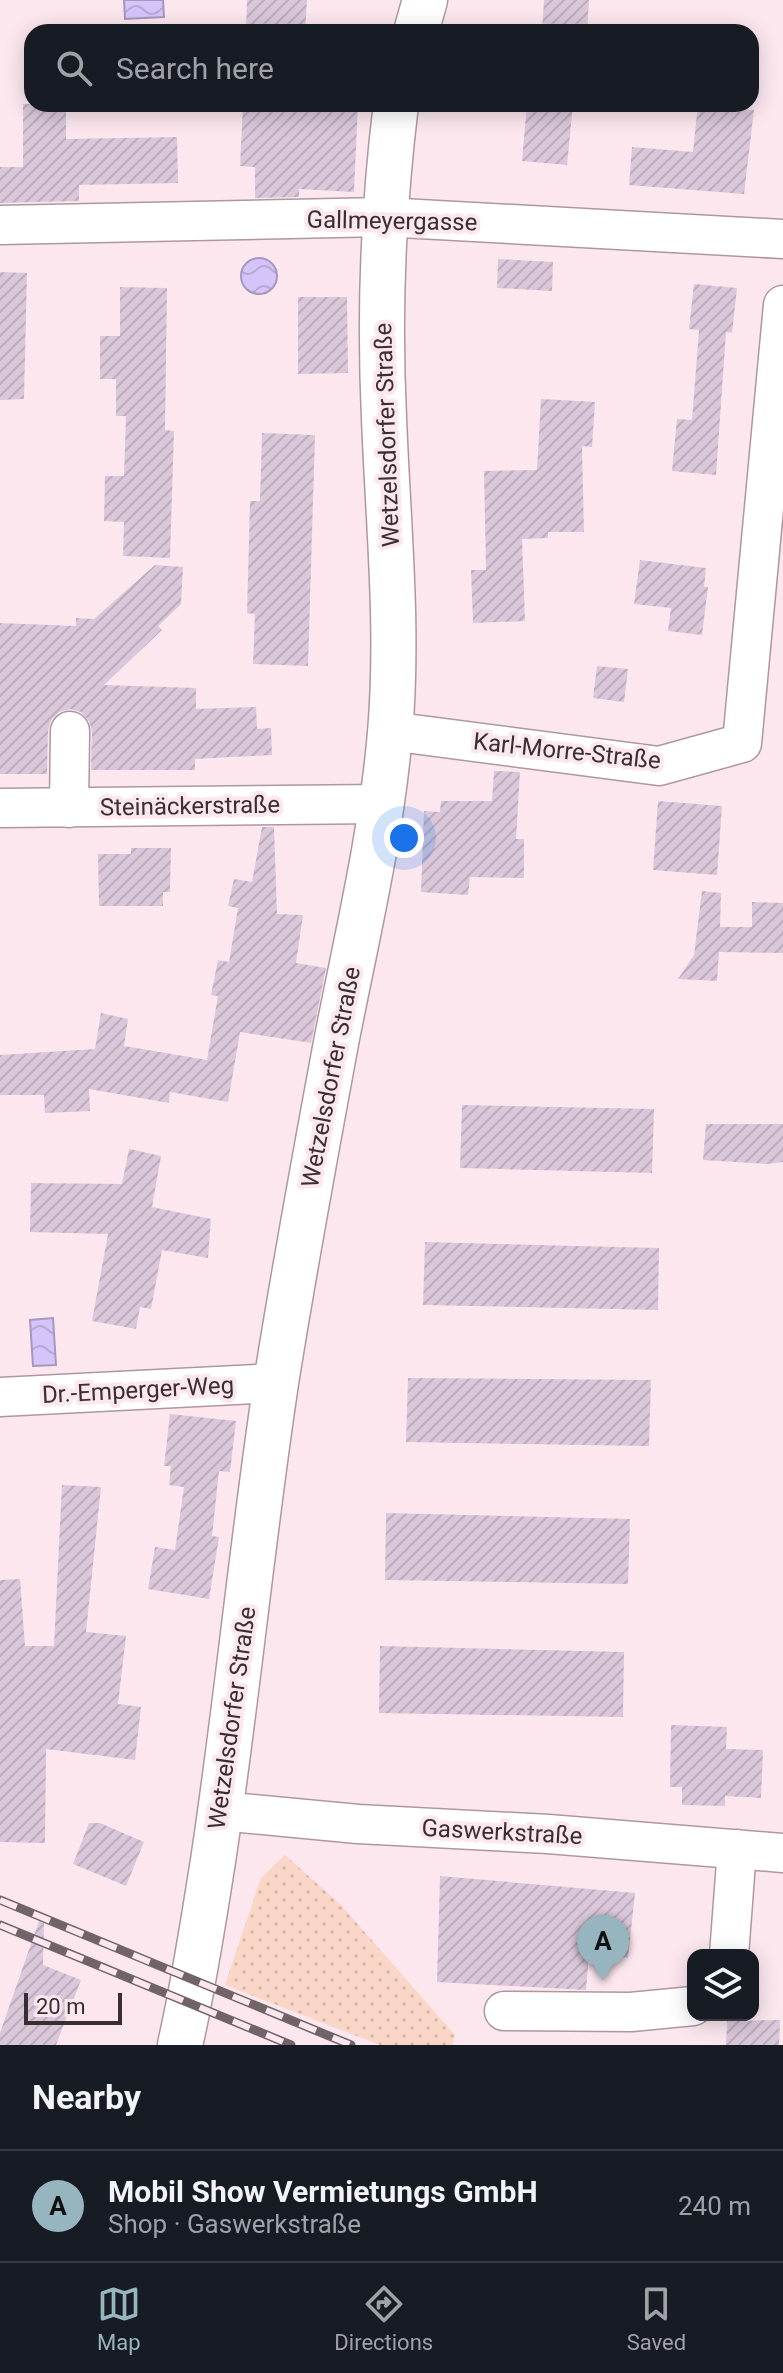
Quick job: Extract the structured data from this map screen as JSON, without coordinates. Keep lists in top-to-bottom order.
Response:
{
  "streets": {
    "main road": ["Wetzelsdorfer Straße"],
    "street": [
      "Gallmeyergasse",
      "Karl-Morre-Straße",
      "Steinäckerstraße",
      "Dr.-Emperger-Weg",
      "Gaswerkstraße"
    ]
  },
  "crossings": [
    ["Gallmeyergasse", "Wetzelsdorfer Straße"],
    ["Wetzelsdorfer Straße", "Karl-Morre-Straße"],
    ["Wetzelsdorfer Straße", "Steinäckerstraße"],
    ["Wetzelsdorfer Straße", "Dr.-Emperger-Weg"],
    ["Wetzelsdorfer Straße", "Gaswerkstraße"]
  ],
  "scale_bar": "20 m",
  "page": {
    "search": "Search here",
    "pins": "A",
    "scale": "20 m",
    "heading": "Nearby",
    "list": [
      {
        "mark": "A",
        "name": "Mobil Show Vermietungs GmbH",
        "note": "Shop · Gaswerkstraße",
        "value": "240 m"
      }
    ],
    "nav": ["Map", "Directions", "Saved"]
  }
}
